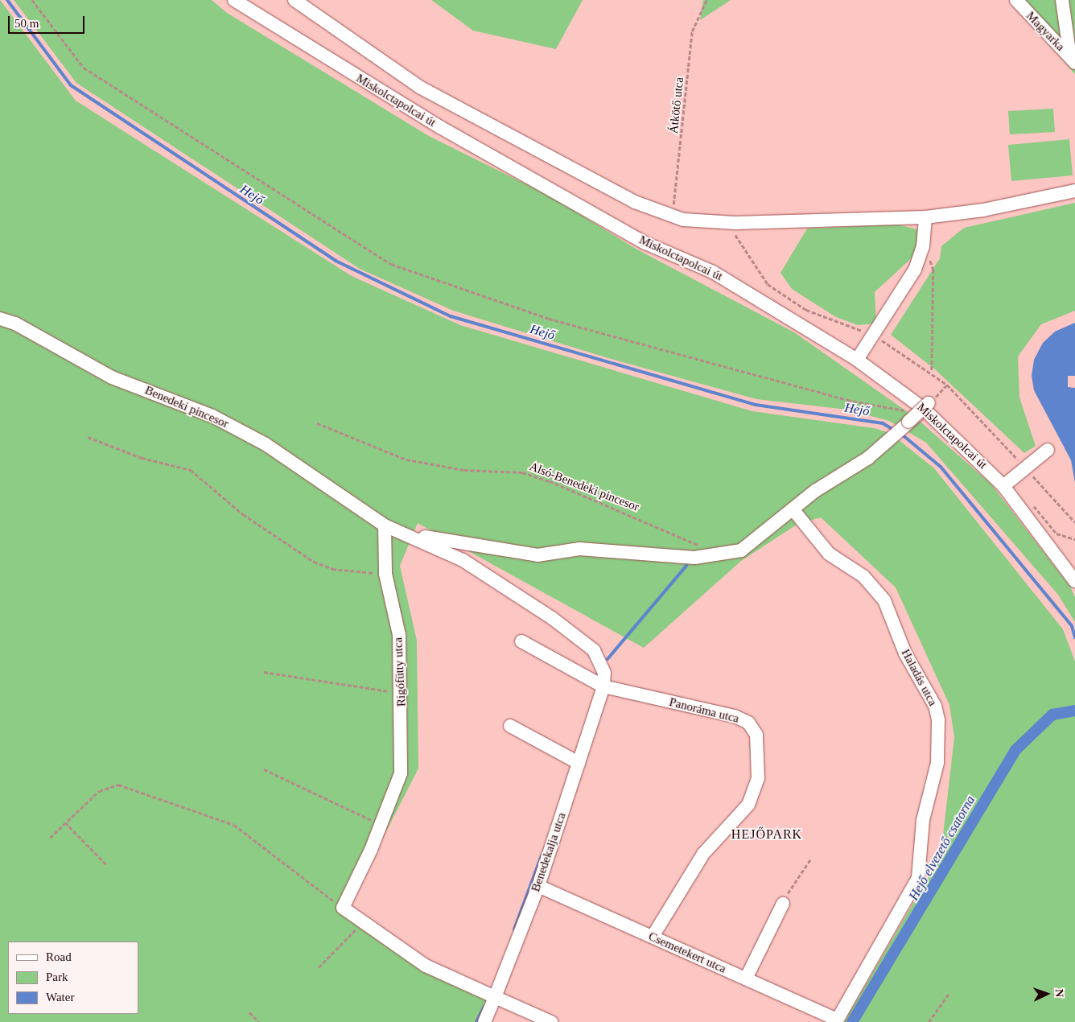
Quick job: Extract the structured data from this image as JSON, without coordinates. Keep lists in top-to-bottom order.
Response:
{
  "streets": {
    "street": [
      "Magyarka",
      "Miskolctapolcai út",
      "Benedeki pincesor",
      "Rigófütty utca",
      "Haladás utca",
      "Panoráma utca",
      "Benedekalja utca",
      "Csemetekert utca"
    ],
    "path": ["Átkötő utca", "Alsó-Benedeki pincesor"]
  },
  "crossings": [
    ["Miskolctapolcai út", "Átkötő utca"],
    ["Benedeki pincesor", "Rigófütty utca"],
    ["Haladás utca", "Csemetekert utca"],
    ["Panoráma utca", "Benedekalja utca"],
    ["Panoráma utca", "Csemetekert utca"],
    ["Benedekalja utca", "Csemetekert utca"]
  ],
  "districts": ["HEJŐPARK"],
  "water": ["Hejő", "Hejő elvezető csatorna"],
  "legend": ["Road", "Park", "Water"],
  "scale_bar": "50 m",
  "north": "right"
}
